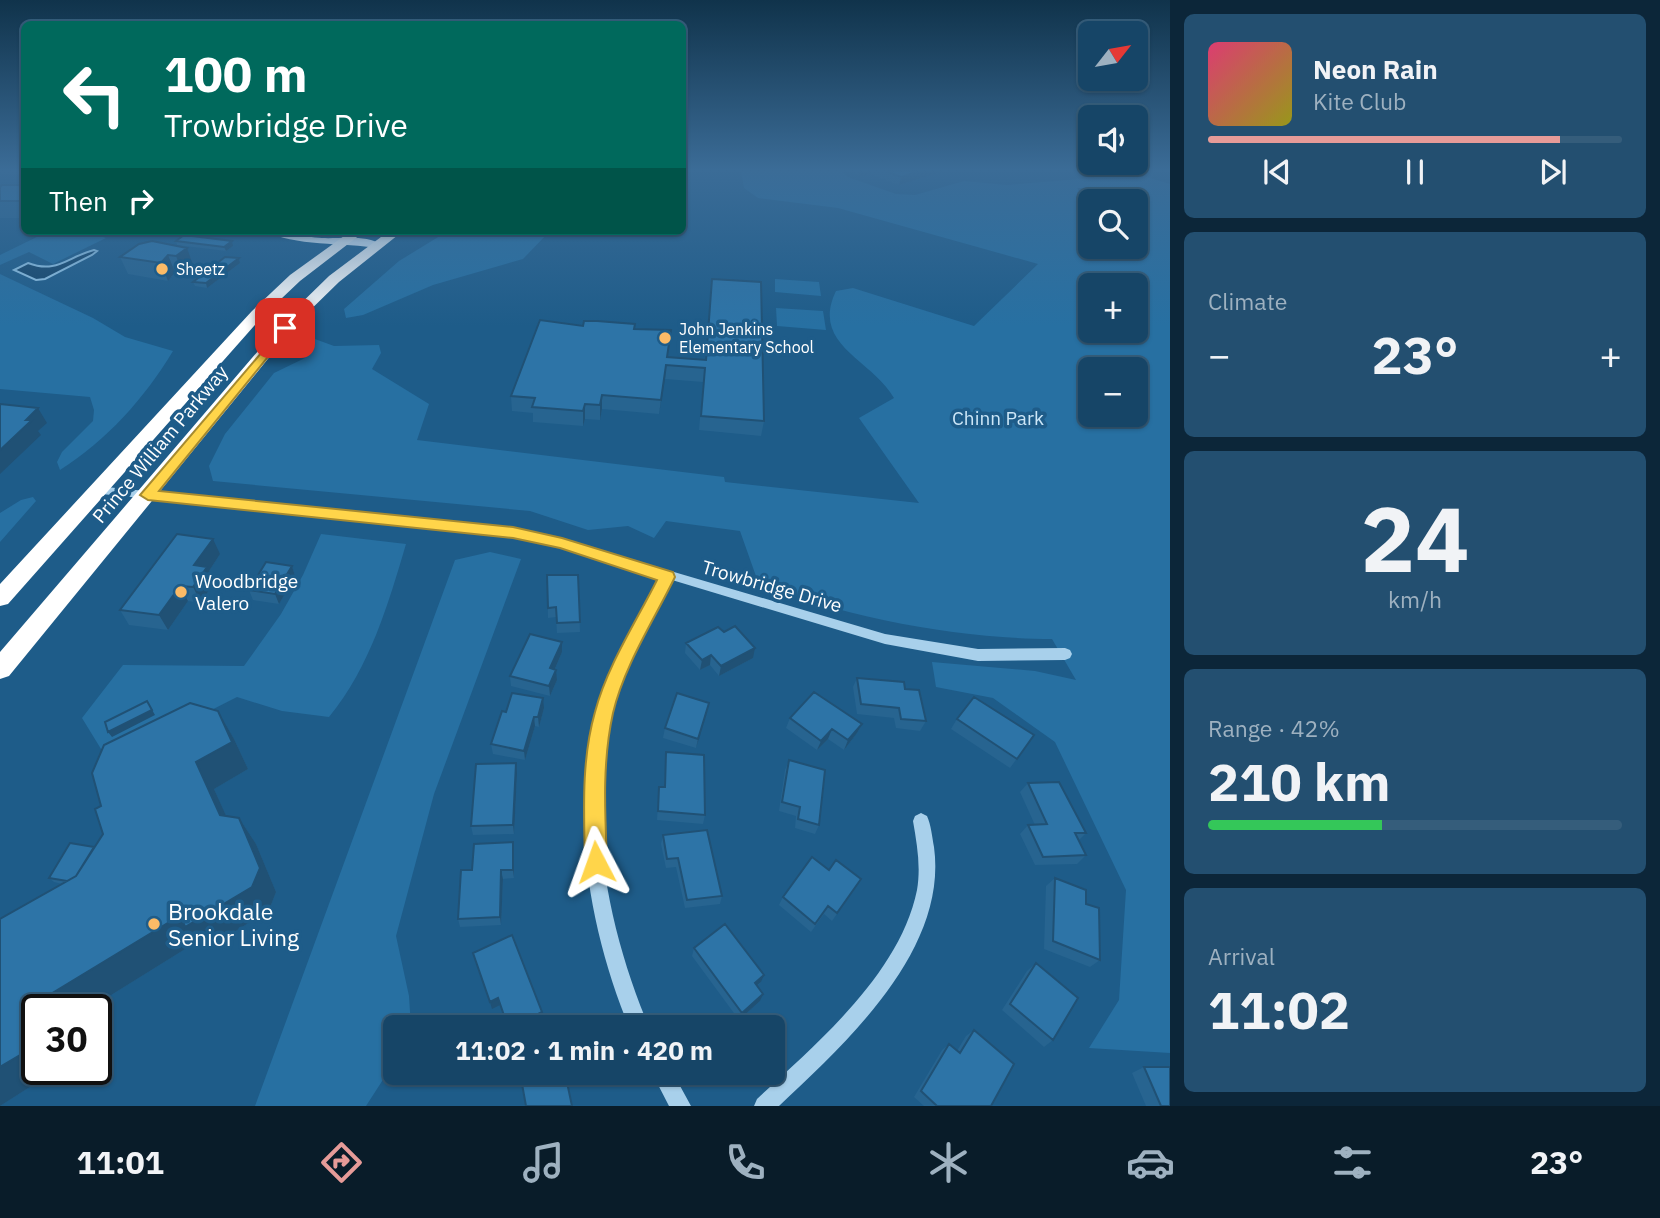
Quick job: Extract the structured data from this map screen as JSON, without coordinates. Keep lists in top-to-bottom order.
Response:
{
  "streets": {
    "highway": ["Prince William Parkway"],
    "street": ["Trowbridge Drive"]
  },
  "crossings": [
    ["Prince William Parkway", "Trowbridge Drive"]
  ],
  "parks": ["Chinn Park"],
  "places": [
    "Sheetz",
    "John Jenkins Elementary School",
    "Woodbridge Valero",
    "Brookdale Senior Living"
  ],
  "north": "top right",
  "page": {
    "map_buttons": ["+", "−"],
    "turn": ["100 m", "Trowbridge Drive"],
    "song": ["Neon Rain", "Kite Club"],
    "then": "Then",
    "tile": [
      "Climate",
      ["24", "km/h"],
      ["Range · 42%", "210 km"],
      ["Arrival", "11:02"]
    ],
    "heat": ["−", "23°", "+"],
    "limit": "30",
    "trip": "11:02 · 1 min · 420 m",
    "tabs": ["11:01", "23°"]
  }
}
